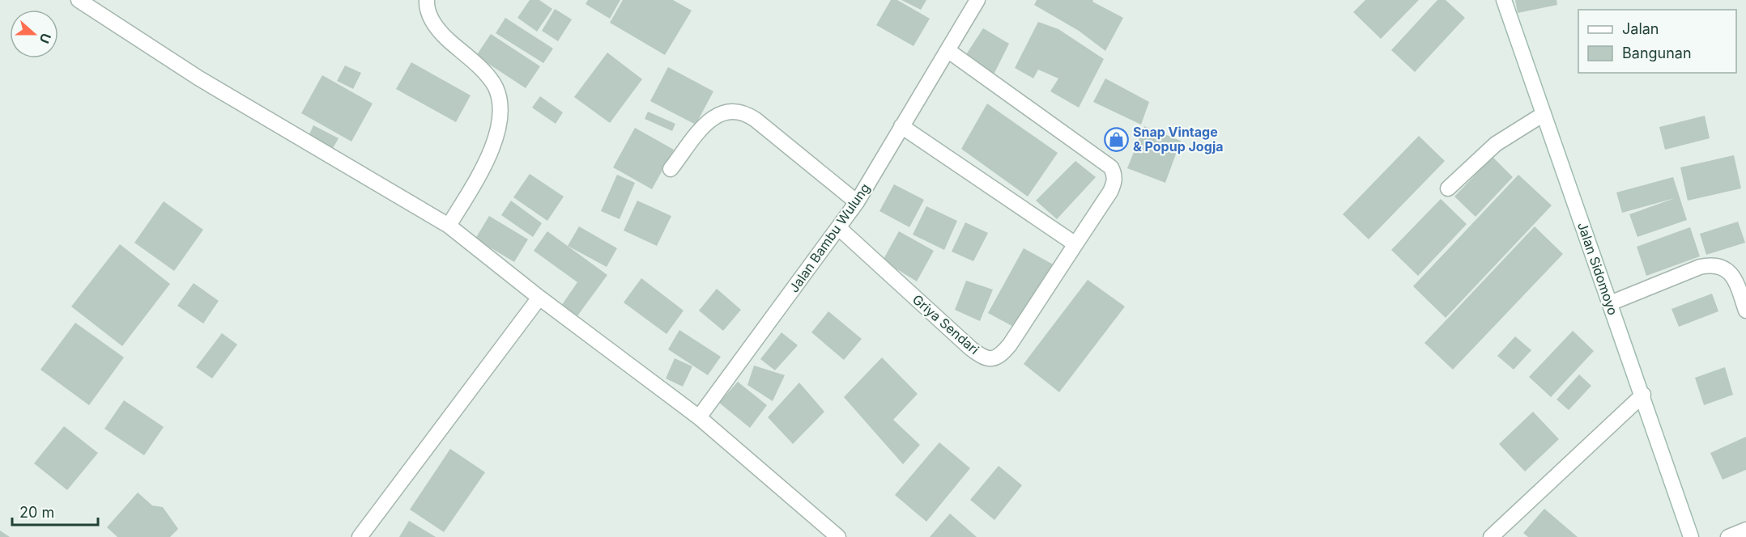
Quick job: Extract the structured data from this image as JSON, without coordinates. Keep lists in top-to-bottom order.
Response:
{
  "streets": {
    "street": ["Jalan Bambu Wulung", "Jalan Sidomoyo", "Griya Sendari"]
  },
  "crossings": [
    ["Jalan Bambu Wulung", "Griya Sendari"]
  ],
  "places": {
    "shop": ["Snap Vintage & Popup Jogja"]
  },
  "legend": ["Jalan", "Bangunan"],
  "scale_bar": "20 m",
  "north": "right"
}
